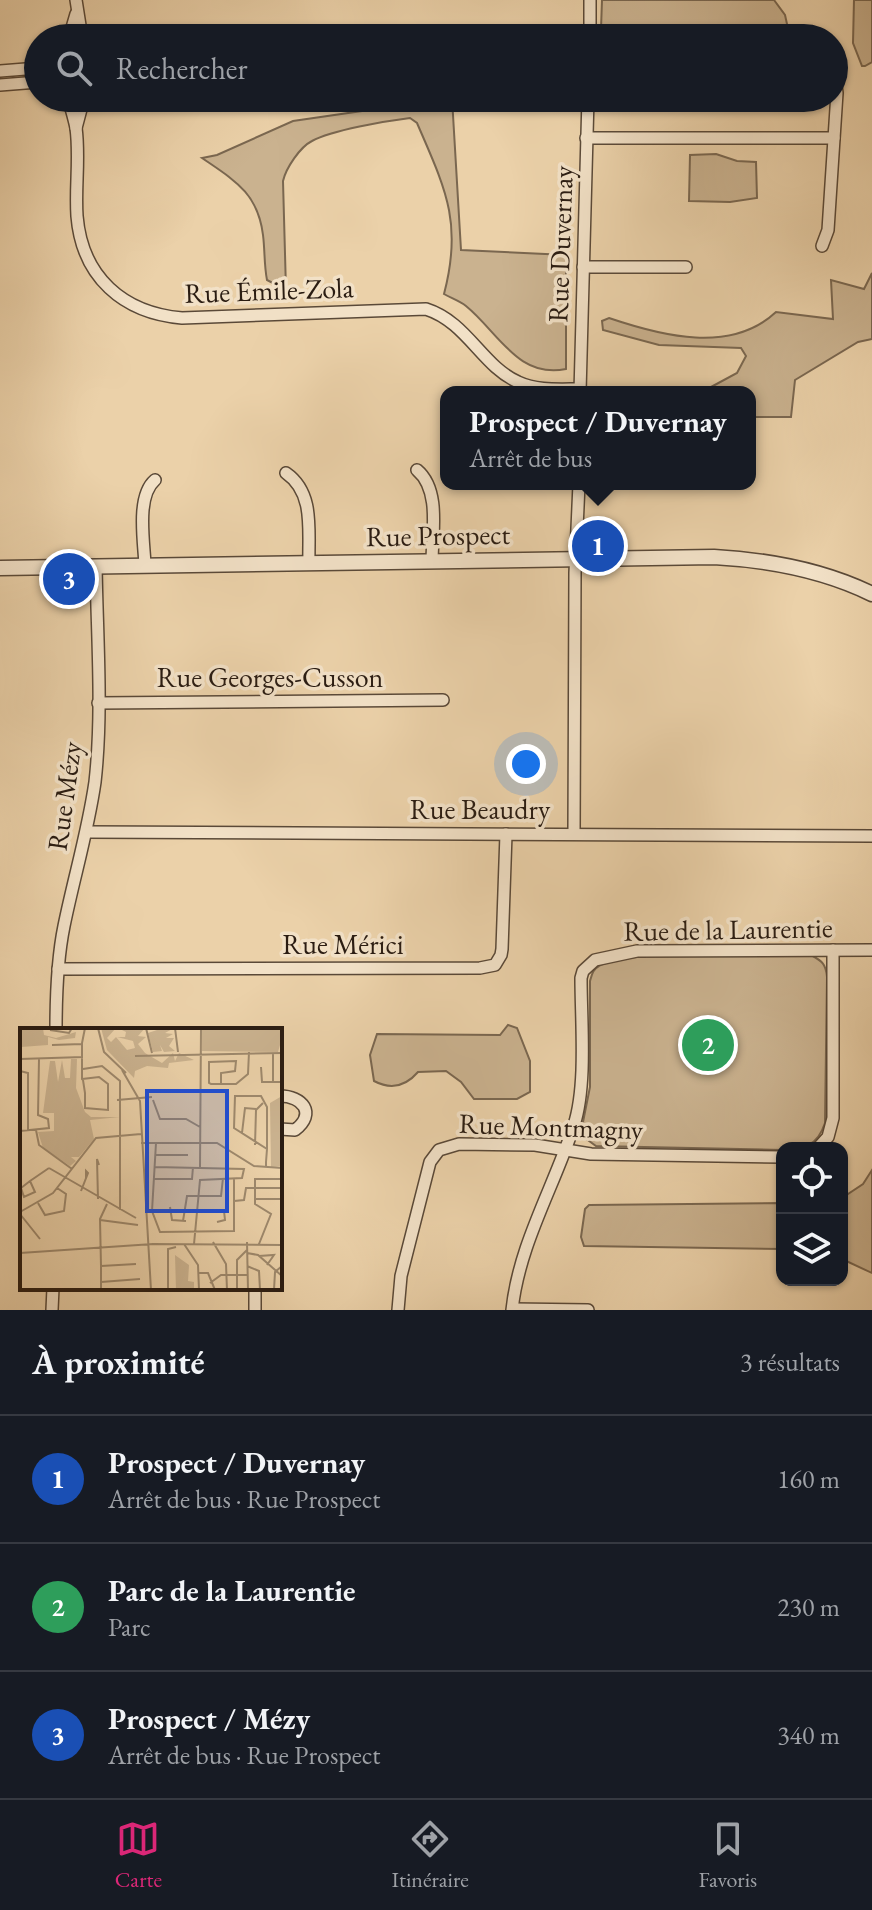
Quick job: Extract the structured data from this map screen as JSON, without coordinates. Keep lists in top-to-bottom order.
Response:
{
  "streets": {
    "street": [
      "Rue Duvernay",
      "Rue Émile-Zola",
      "Rue Prospect",
      "Rue Georges-Cusson",
      "Rue Mézy",
      "Rue Beaudry",
      "Rue de la Laurentie",
      "Rue Mérici",
      "Rue Montmagny"
    ]
  },
  "crossings": [
    ["Rue Prospect", "Rue Mézy"],
    ["Rue Georges-Cusson", "Rue Mézy"],
    ["Rue Mézy", "Rue Beaudry"],
    ["Rue Mézy", "Rue Mérici"],
    ["Rue Beaudry", "Rue Mérici"],
    ["Rue de la Laurentie", "Rue Montmagny"]
  ],
  "page": {
    "search": "Rechercher",
    "popup": ["Prospect / Duvernay", "Arrêt de bus"],
    "pins": ["1", "3", "2"],
    "heading": ["À proximité", "3 résultats"],
    "list": [
      {
        "mark": "1",
        "name": "Prospect / Duvernay",
        "note": "Arrêt de bus · Rue Prospect",
        "value": "160 m"
      },
      {
        "mark": "2",
        "name": "Parc de la Laurentie",
        "note": "Parc",
        "value": "230 m"
      },
      {
        "mark": "3",
        "name": "Prospect / Mézy",
        "note": "Arrêt de bus · Rue Prospect",
        "value": "340 m"
      }
    ],
    "nav": ["Carte", "Itinéraire", "Favoris"]
  }
}
